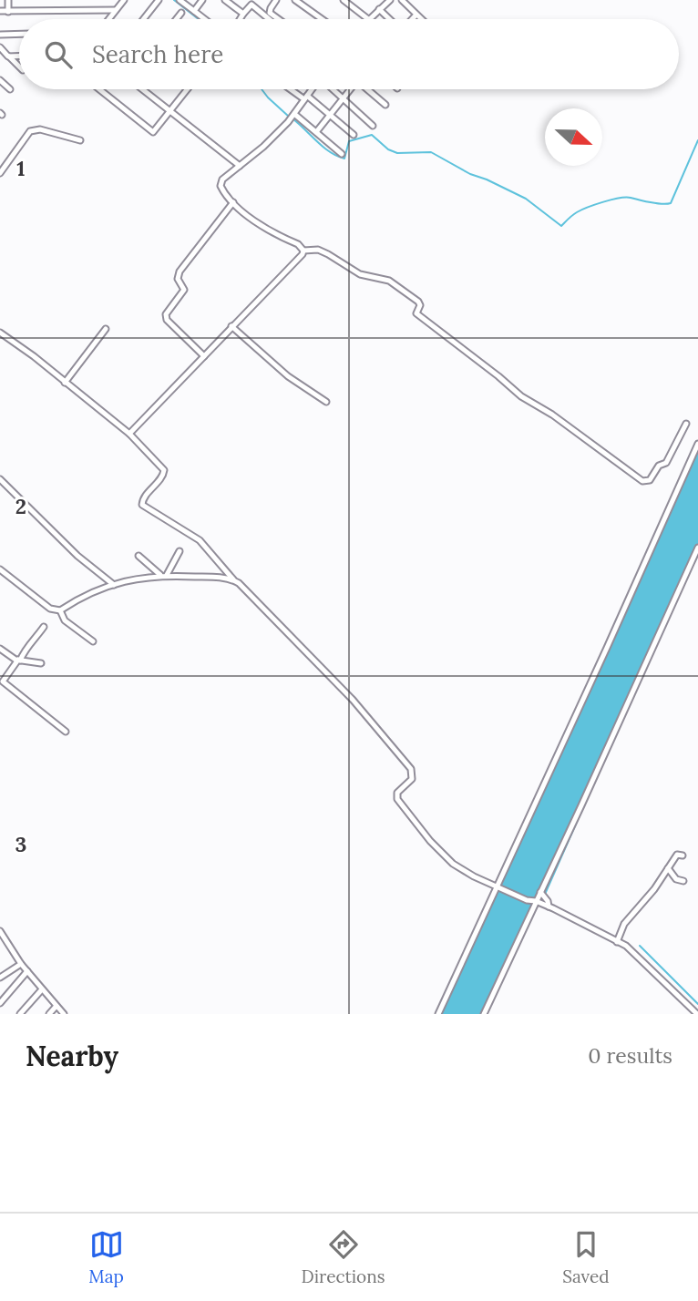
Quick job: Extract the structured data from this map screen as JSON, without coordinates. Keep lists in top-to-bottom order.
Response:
{
  "north": "right",
  "page": {
    "search": "Search here",
    "heading": ["Nearby", "0 results"],
    "nav": ["Map", "Directions", "Saved"]
  },
  "grid": {
    "rows": ["1", "2", "3"]
  }
}
